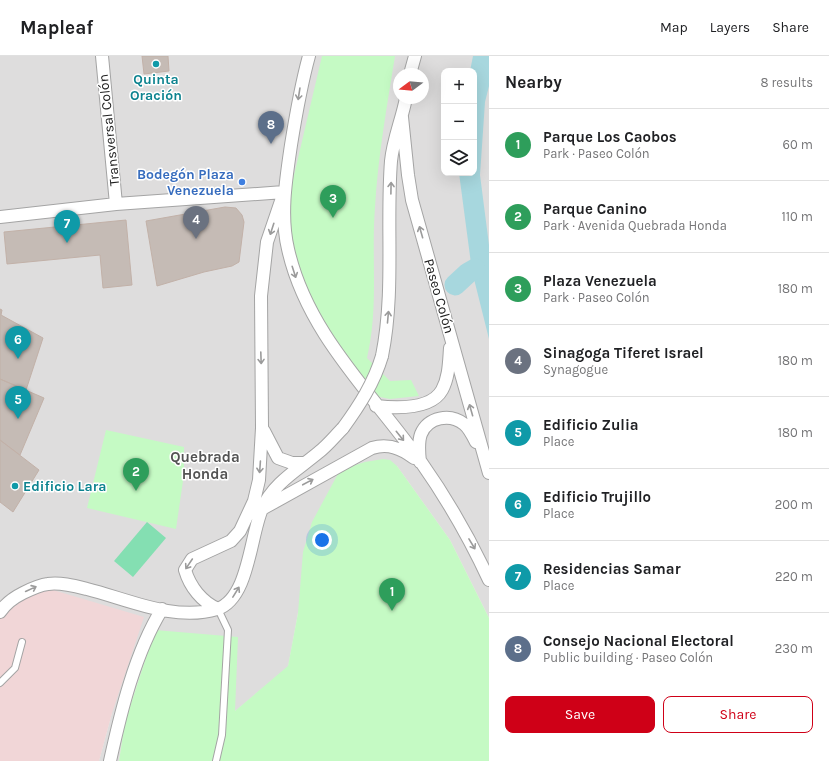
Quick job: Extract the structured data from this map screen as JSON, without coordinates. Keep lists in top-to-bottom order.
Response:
{
  "streets": {
    "street": ["Transversal Colón", "Paseo Colón"]
  },
  "one_way": ["Paseo Colón"],
  "districts": ["Quebrada Honda"],
  "places": ["Quinta Oración", "Bodegón Plaza Venezuela", "Edificio Lara"],
  "north": "left",
  "page": {
    "header": "Mapleaf",
    "nav": ["Map", "Layers", "Share"],
    "heading": ["Nearby", "8 results"],
    "map_buttons": ["+", "−"],
    "list": [
      {
        "mark": "1",
        "name": "Parque Los Caobos",
        "note": "Park · Paseo Colón",
        "value": "60 m"
      },
      {
        "mark": "2",
        "name": "Parque Canino",
        "note": "Park · Avenida Quebrada Honda",
        "value": "110 m"
      },
      {
        "mark": "3",
        "name": "Plaza Venezuela",
        "note": "Park · Paseo Colón",
        "value": "180 m"
      },
      {
        "mark": "4",
        "name": "Sinagoga Tiferet Israel",
        "note": "Synagogue",
        "value": "180 m"
      },
      {
        "mark": "5",
        "name": "Edificio Zulia",
        "note": "Place",
        "value": "180 m"
      },
      {
        "mark": "6",
        "name": "Edificio Trujillo",
        "note": "Place",
        "value": "200 m"
      },
      {
        "mark": "7",
        "name": "Residencias Samar",
        "note": "Place",
        "value": "220 m"
      },
      {
        "mark": "8",
        "name": "Consejo Nacional Electoral",
        "note": "Public building · Paseo Colón",
        "value": "230 m"
      }
    ],
    "pins": [
      "8",
      "3",
      "4",
      "7",
      "6",
      "5",
      "2",
      "1"
    ],
    "buttons": ["Save", "Share"]
  }
}
